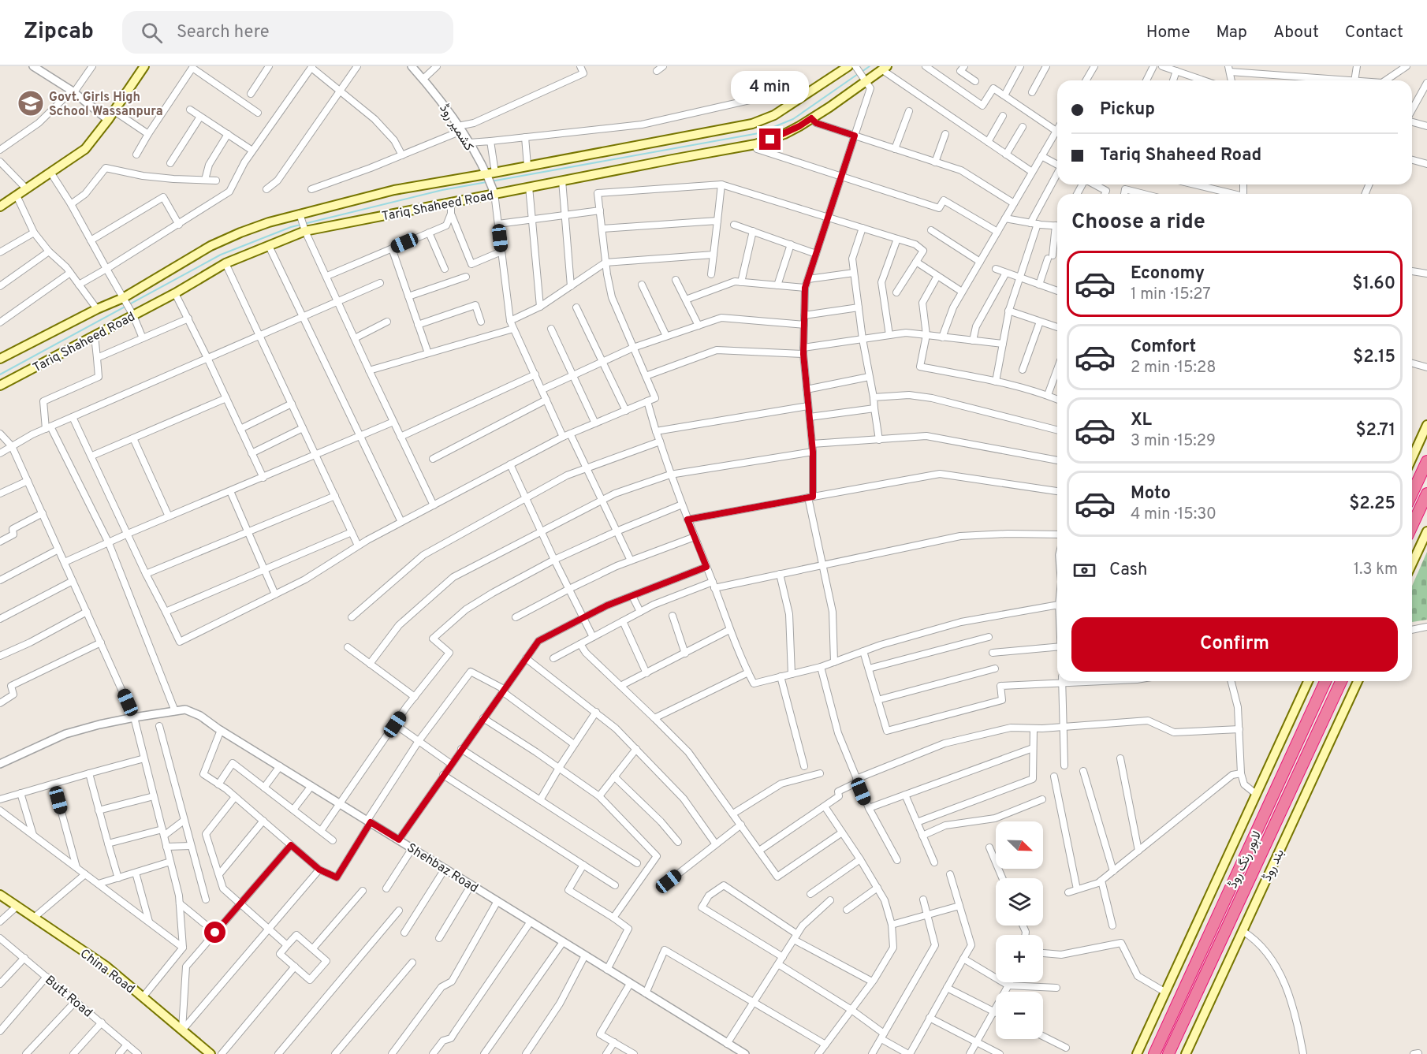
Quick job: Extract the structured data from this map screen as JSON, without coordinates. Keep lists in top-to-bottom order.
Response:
{
  "streets": {
    "highway": ["لاہور رنگ روڈ"],
    "main road": ["Tariq Shaheed Road", "بند روڈ", "China Road"],
    "street": ["کشمیر روڈ", "Shehbaz Road", "Butt Road"]
  },
  "crossings": [
    ["کشمیر روڈ", "Tariq Shaheed Road"]
  ],
  "places": {
    "school or university": ["Govt. Girls High School Wassanpura"]
  },
  "north": "bottom right",
  "page": {
    "header": "Zipcab",
    "search": "Search here",
    "nav": [
      "Home",
      "Map",
      "About",
      "Contact"
    ],
    "bubble": "4 min",
    "banner": ["Pickup", "Tariq Shaheed Road"],
    "heading": "Choose a ride",
    "list": [
      {
        "name": "Economy",
        "note": "1 min · 15:27",
        "value": "$1.60"
      },
      {
        "name": "Comfort",
        "note": "2 min · 15:28",
        "value": "$2.15"
      },
      {
        "name": "XL",
        "note": "3 min · 15:29",
        "value": "$2.71"
      },
      {
        "name": "Moto",
        "note": "4 min · 15:30",
        "value": "$2.25"
      }
    ],
    "pay": ["Cash", "1.3 km"],
    "buttons": "Confirm",
    "map_buttons": ["+", "−"]
  }
}
